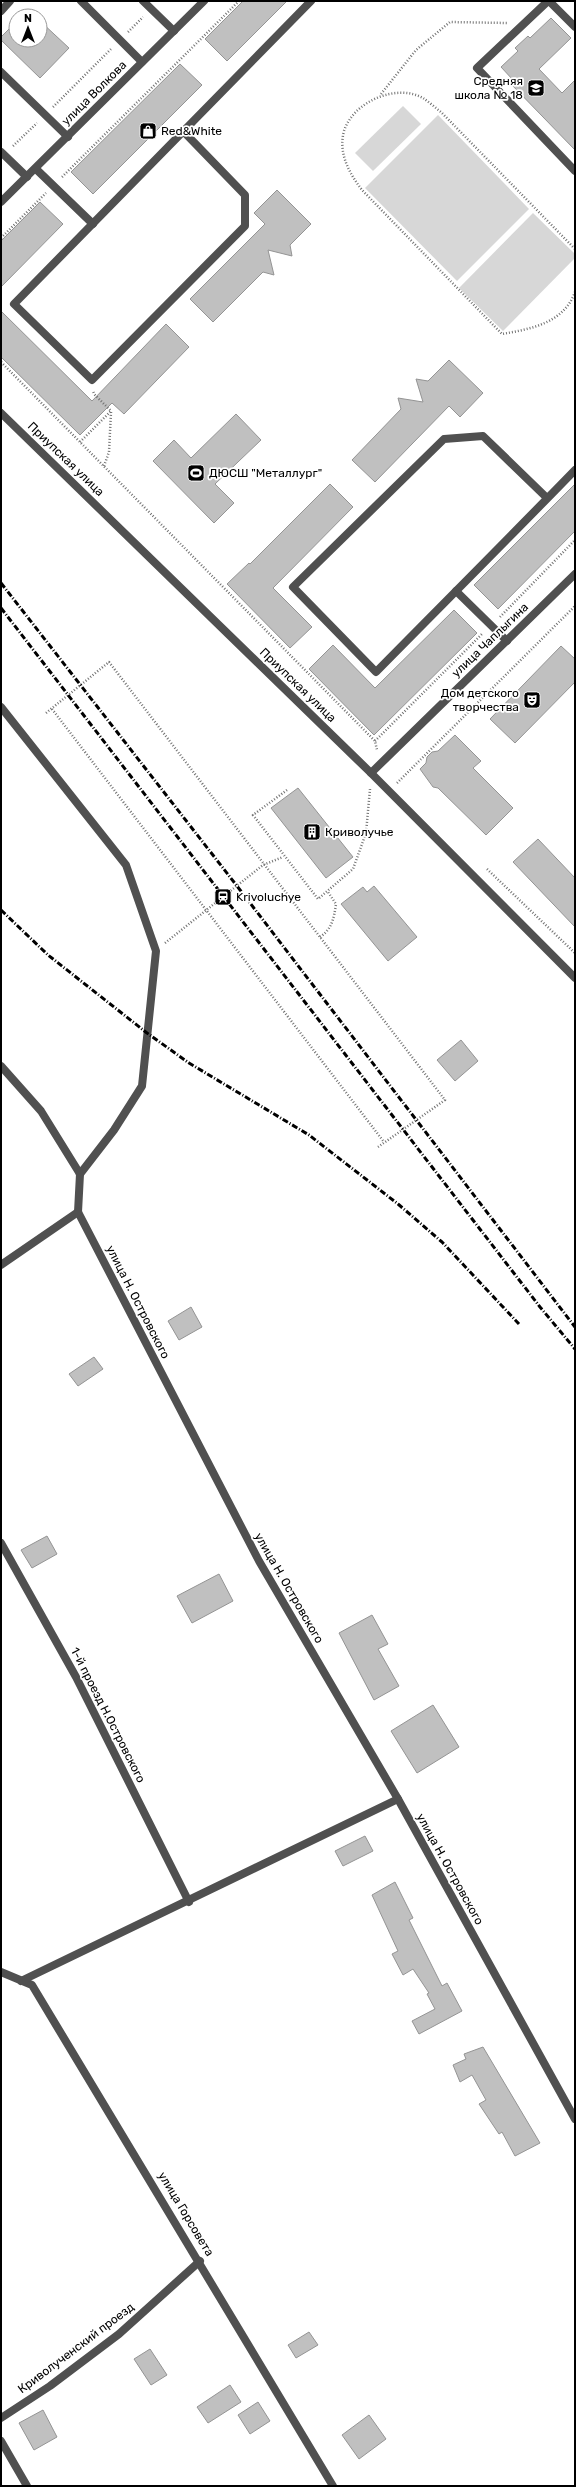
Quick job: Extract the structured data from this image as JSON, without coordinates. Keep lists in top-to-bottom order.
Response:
{
  "streets": {
    "street": [
      "улица Волкова",
      "Приупская улица",
      "улица Чаплыгина",
      "улица Н. Островского",
      "1-й проезд Н.Островского",
      "улица Горсовета",
      "Криволученский проезд"
    ]
  },
  "crossings": [
    ["Приупская улица", "улица Чаплыгина"],
    ["улица Горсовета", "Криволученский проезд"]
  ],
  "places": {
    "school or university": ["Средняя школа № 18"],
    "shop": ["Red&White"],
    "sports": ["ДЮСШ \"Металлург\""],
    "theatre": ["Дом детского творчества"],
    "building": ["Криволучье"],
    "station": ["Krivoluchye"]
  },
  "north": "top"
}
